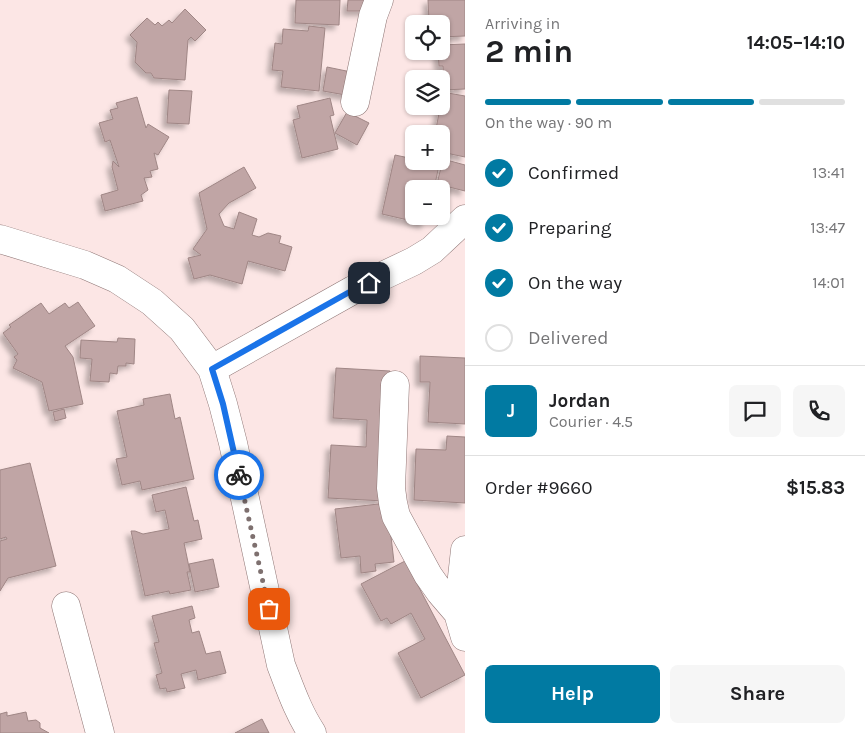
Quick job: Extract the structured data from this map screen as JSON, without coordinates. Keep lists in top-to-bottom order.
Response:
{
  "page": {
    "heading": ["2 min", "Arriving in", "14:05–14:10"],
    "panel": [
      "Jordan",
      "Courier · 4.5",
      "Order #9660",
      "$15.83"
    ],
    "map_buttons": ["+", "−"],
    "bar": "On the way · 90 m",
    "list": [
      ["Confirmed", "13:41"],
      ["Preparing", "13:47"],
      ["On the way", "14:01"],
      "Delivered"
    ],
    "round": "J",
    "buttons": ["Help", "Share"]
  }
}
